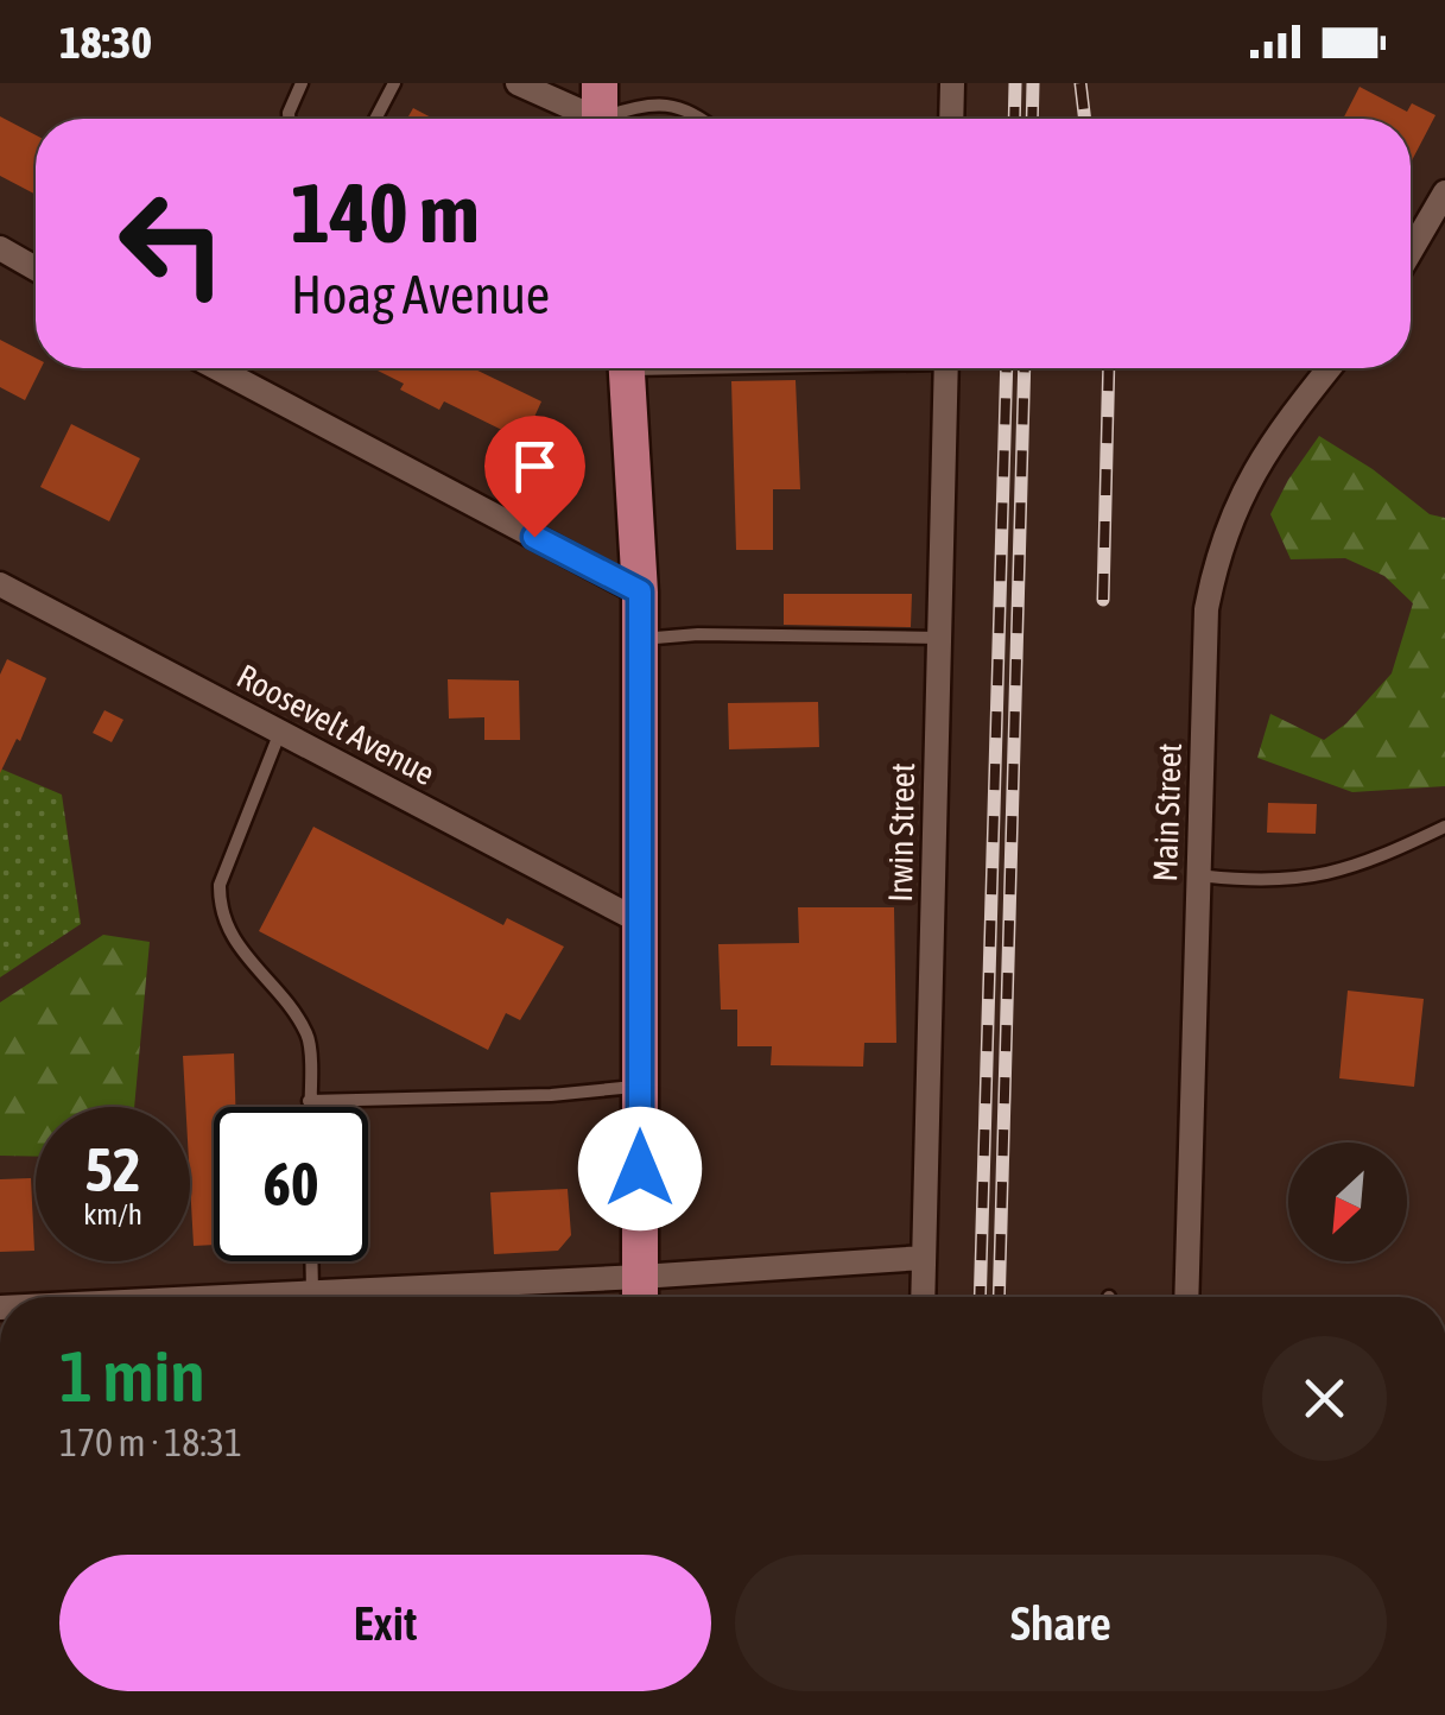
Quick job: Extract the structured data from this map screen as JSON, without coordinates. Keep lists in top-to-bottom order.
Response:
{
  "streets": {
    "street": ["Roosevelt Avenue", "Main Street", "Irwin Street"]
  },
  "north": "bottom left",
  "page": {
    "status": "18:30",
    "turn": ["140 m", "Hoag Avenue"],
    "speed": "52 km/h",
    "limit": "60",
    "heading": ["1 min", "170 m · 18:31"],
    "buttons": ["Exit", "Share"]
  }
}
